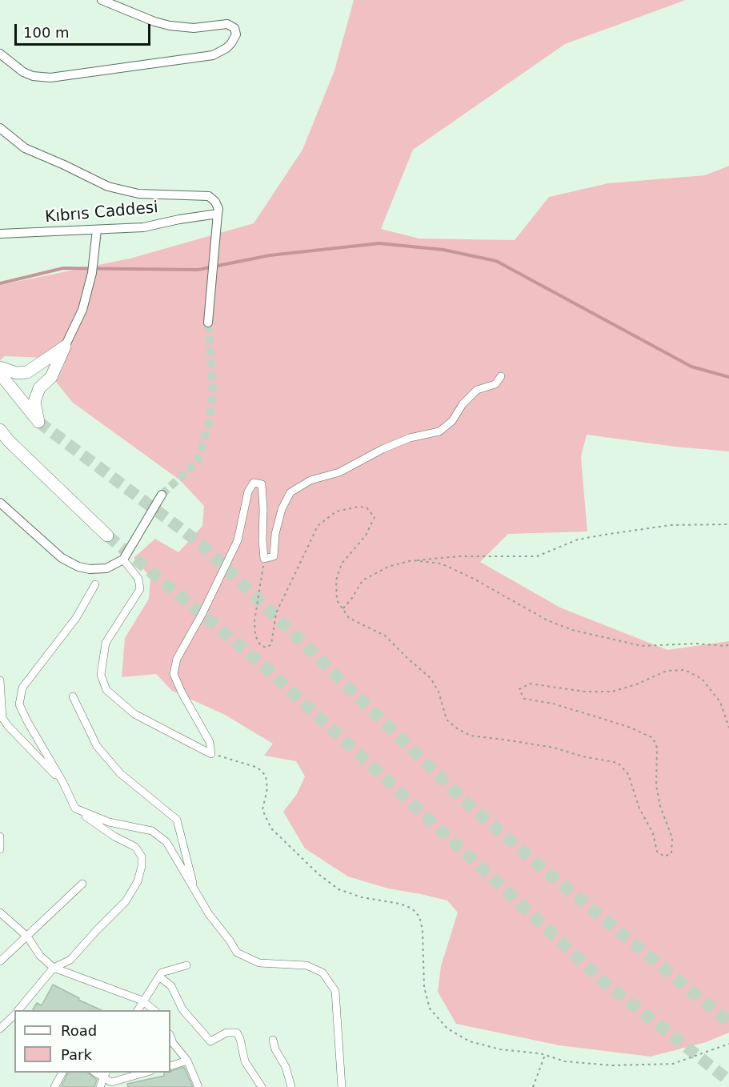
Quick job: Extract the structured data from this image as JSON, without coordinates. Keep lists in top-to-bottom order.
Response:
{
  "streets": {
    "street": ["Kıbrıs Caddesi"]
  },
  "legend": ["Road", "Park"],
  "scale_bar": "100 m"
}
